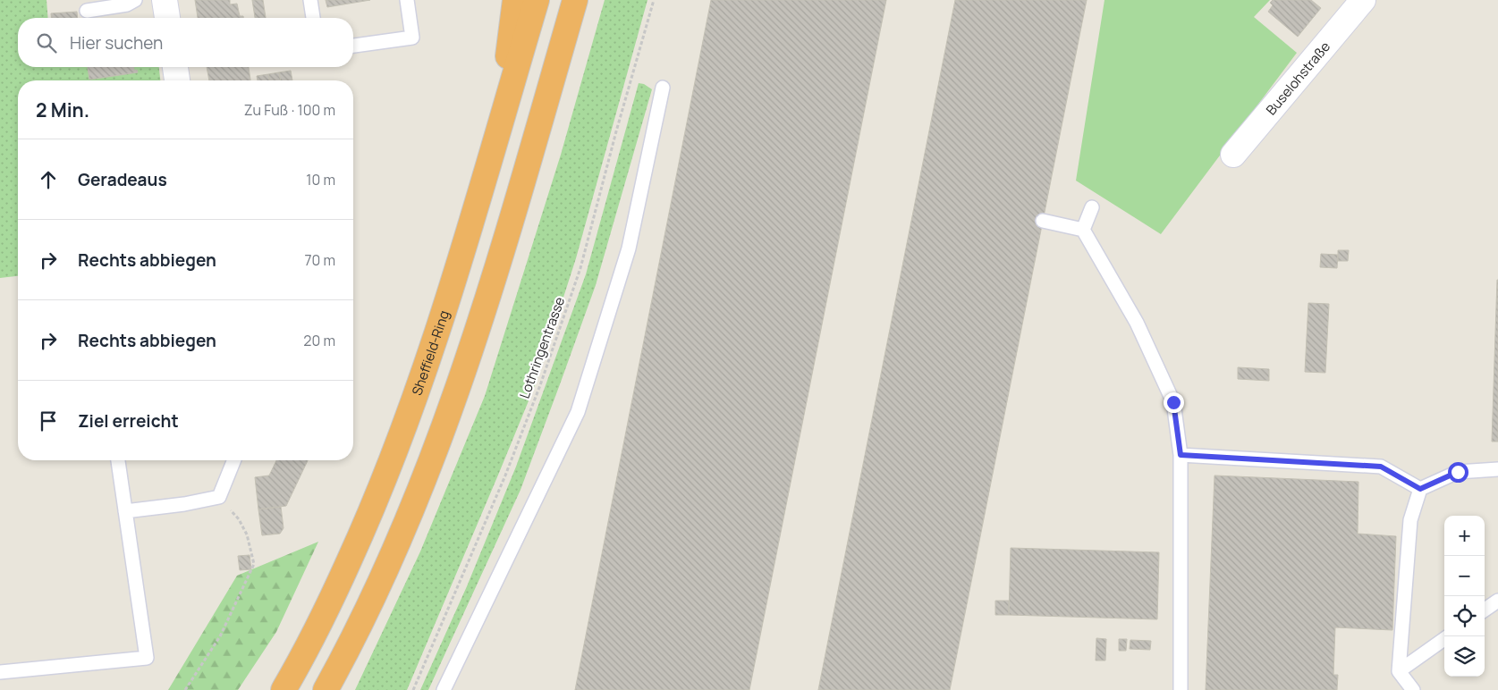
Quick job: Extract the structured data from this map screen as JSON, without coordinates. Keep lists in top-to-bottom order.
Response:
{
  "streets": {
    "highway": ["Sheffield-Ring"],
    "street": ["Buselohstraße"],
    "path": ["Lothringentrasse"]
  },
  "page": {
    "search": "Hier suchen",
    "heading": ["2 Min.", "Zu Fuß · 100 m"],
    "list": [
      ["Geradeaus", "10 m"],
      ["Rechts abbiegen", "70 m"],
      ["Rechts abbiegen", "20 m"],
      "Ziel erreicht"
    ],
    "map_buttons": ["+", "−"]
  }
}
